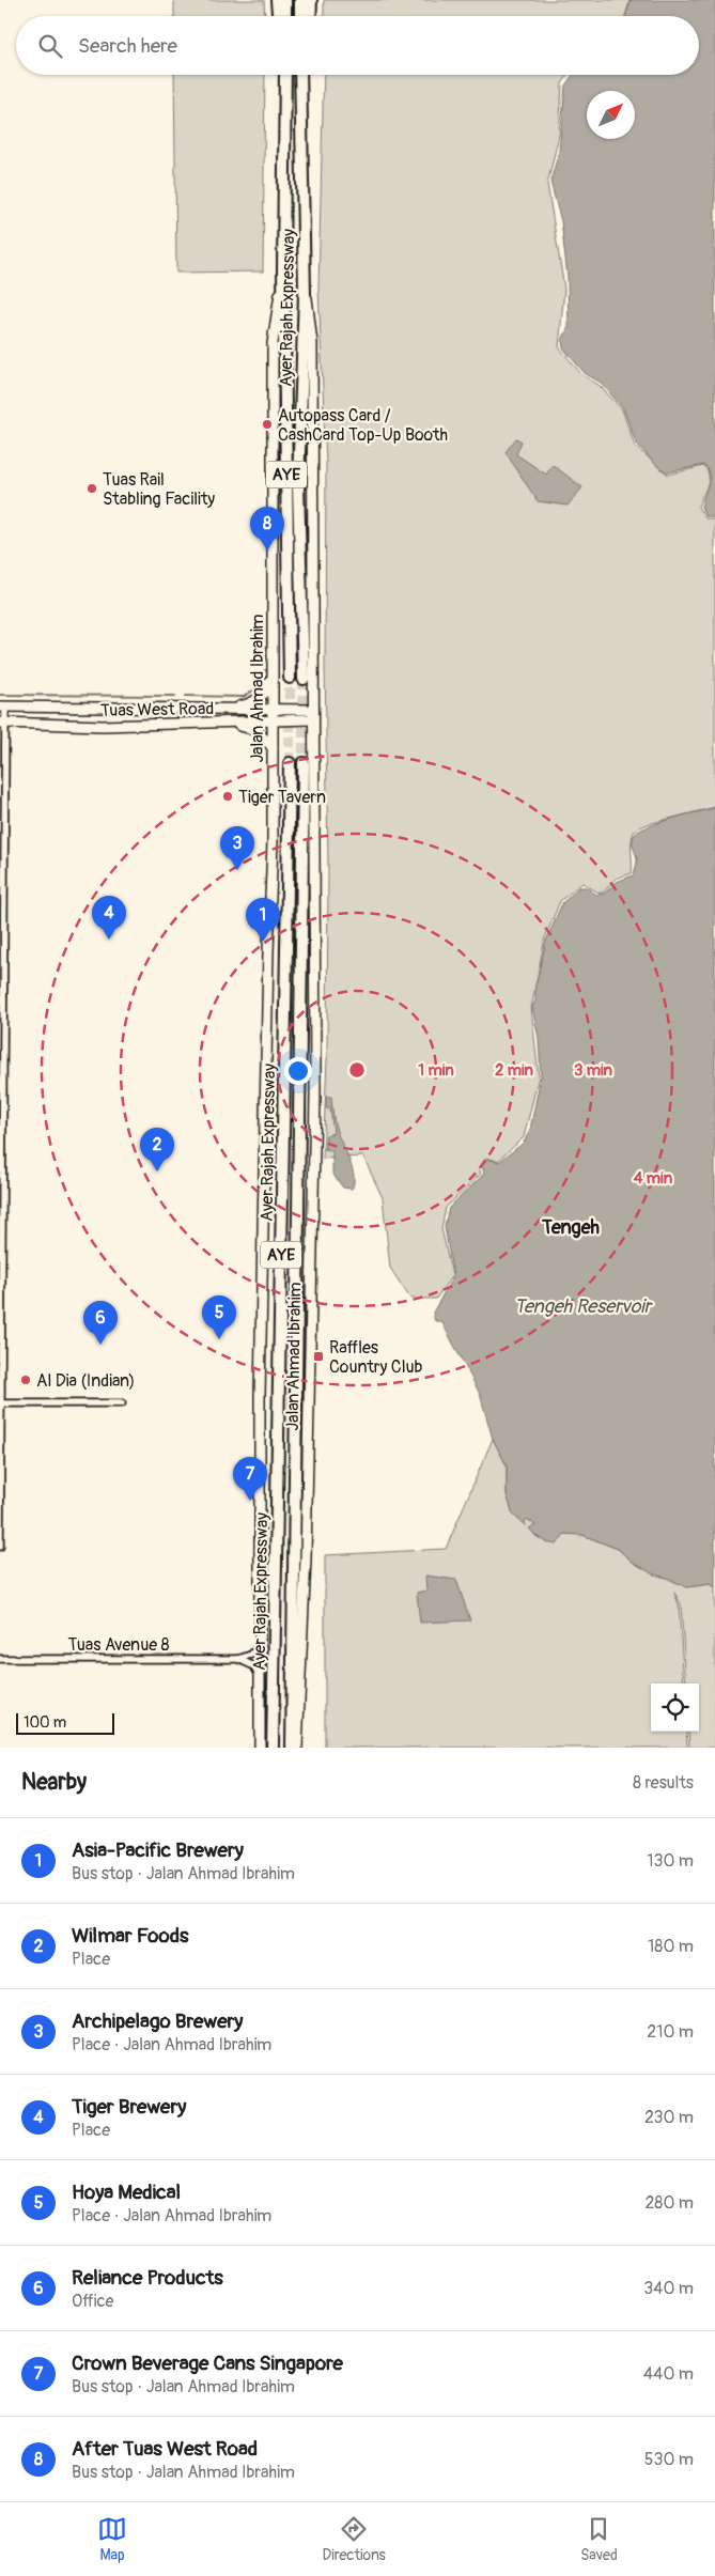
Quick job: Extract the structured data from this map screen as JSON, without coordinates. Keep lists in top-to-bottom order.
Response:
{
  "streets": {
    "highway": ["Ayer Rajah Expressway", "AYE"],
    "main road": ["Jalan Ahmad Ibrahim", "Tuas West Road"],
    "street": ["Tuas Avenue 8"]
  },
  "crossings": [
    ["Ayer Rajah Expressway", "Jalan Ahmad Ibrahim"],
    ["Jalan Ahmad Ibrahim", "Tuas West Road"]
  ],
  "districts": ["Tengeh"],
  "water": ["Tengeh Reservoir"],
  "places": {
    "other": [
      "Autopass Card / CashCard Top-Up Booth",
      "Tuas Rail Stabling Facility",
      "Tiger Tavern",
      "Al Dia (Indian)"
    ],
    "transit": ["Raffles Country Club"]
  },
  "scale_bar": "100 m",
  "north": "top right",
  "page": {
    "search": "Search here",
    "pins": [
      "8",
      "3",
      "4",
      "1",
      "2",
      "5",
      "6",
      "7"
    ],
    "scale": "100 m",
    "heading": ["Nearby", "8 results"],
    "list": [
      {
        "mark": "1",
        "name": "Asia-Pacific Brewery",
        "note": "Bus stop · Jalan Ahmad Ibrahim",
        "value": "130 m"
      },
      {
        "mark": "2",
        "name": "Wilmar Foods",
        "note": "Place",
        "value": "180 m"
      },
      {
        "mark": "3",
        "name": "Archipelago Brewery",
        "note": "Place · Jalan Ahmad Ibrahim",
        "value": "210 m"
      },
      {
        "mark": "4",
        "name": "Tiger Brewery",
        "note": "Place",
        "value": "230 m"
      },
      {
        "mark": "5",
        "name": "Hoya Medical",
        "note": "Place · Jalan Ahmad Ibrahim",
        "value": "280 m"
      },
      {
        "mark": "6",
        "name": "Reliance Products",
        "note": "Office",
        "value": "340 m"
      },
      {
        "mark": "7",
        "name": "Crown Beverage Cans Singapore",
        "note": "Bus stop · Jalan Ahmad Ibrahim",
        "value": "440 m"
      },
      {
        "mark": "8",
        "name": "After Tuas West Road",
        "note": "Bus stop · Jalan Ahmad Ibrahim",
        "value": "530 m"
      }
    ],
    "nav": ["Map", "Directions", "Saved"]
  },
  "rings": [
    "1 min",
    "2 min",
    "3 min",
    "4 min"
  ]
}
